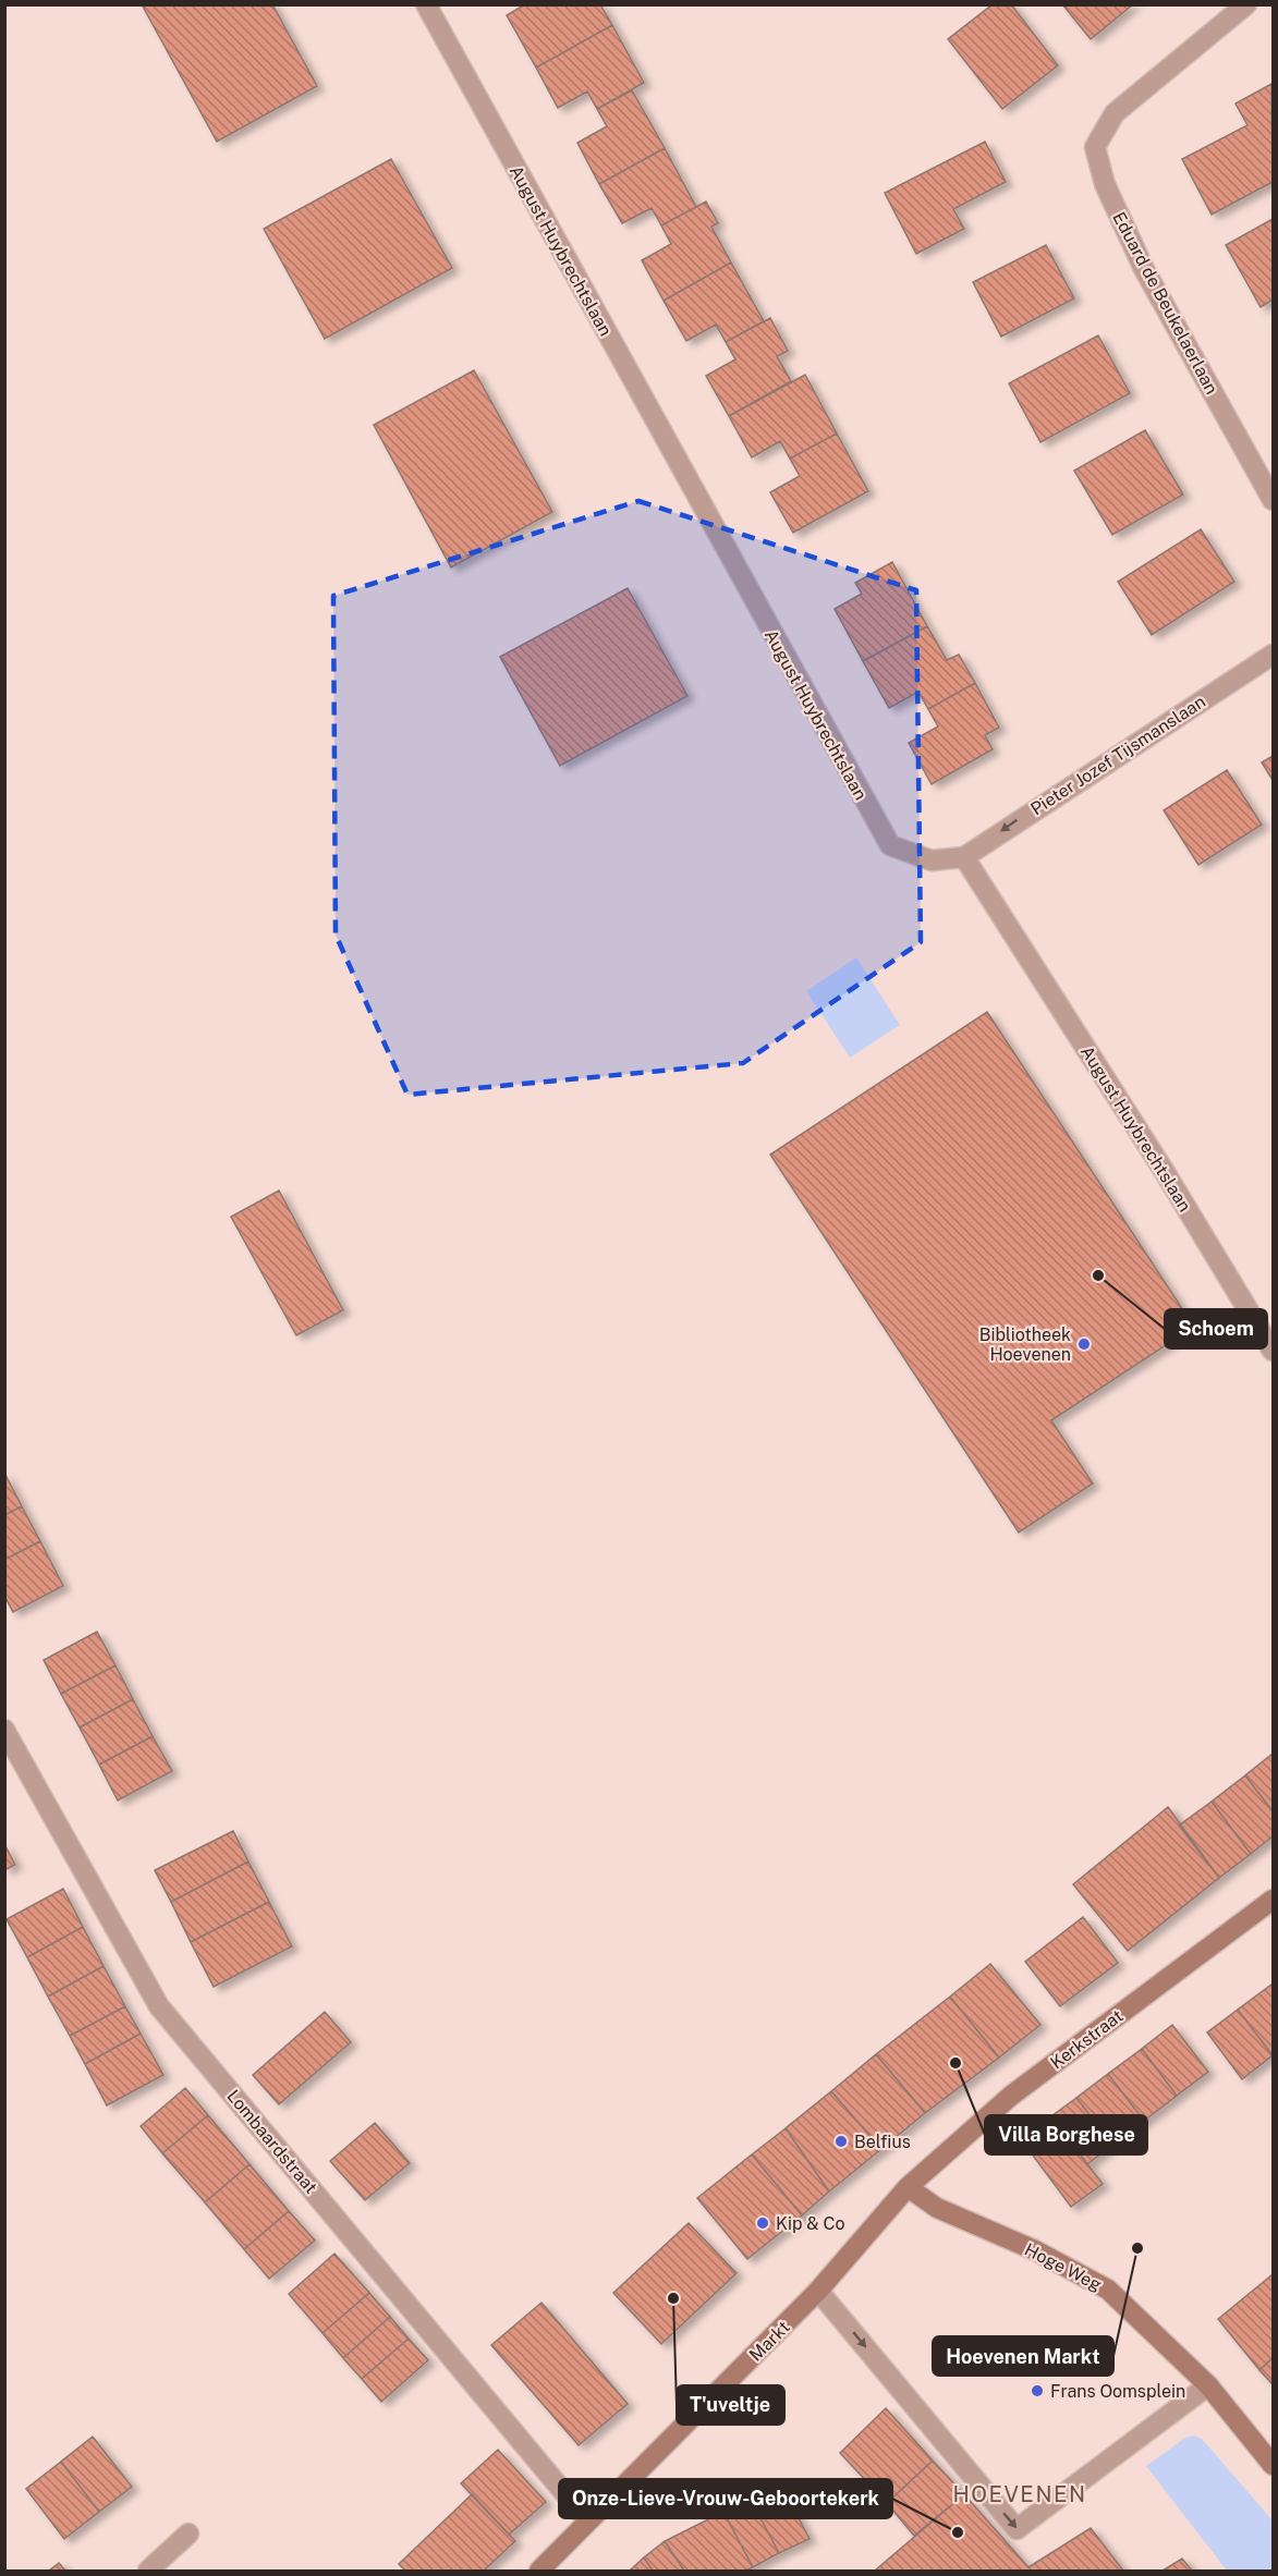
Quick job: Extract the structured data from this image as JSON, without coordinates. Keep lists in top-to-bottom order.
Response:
{
  "streets": {
    "main road": ["Kerkstraat", "Hoge Weg", "Markt"],
    "street": [
      "August Huybrechtslaan",
      "Eduard de Beukelaerlaan",
      "Pieter Jozef Tijsmanslaan",
      "Lombaardstraat"
    ]
  },
  "crossings": [
    ["August Huybrechtslaan", "Pieter Jozef Tijsmanslaan"],
    ["Kerkstraat", "Hoge Weg"],
    ["Kerkstraat", "Markt"],
    ["Lombaardstraat", "Markt"],
    ["Hoge Weg", "Markt"]
  ],
  "one_way": ["Pieter Jozef Tijsmanslaan"],
  "districts": ["HOEVENEN"],
  "places": [
    "Schoem",
    "Bibliotheek Hoevenen",
    "Villa Borghese",
    "Belfius",
    "Kip & Co",
    "Hoevenen Markt",
    "T'uveltje",
    "Frans Oomsplein",
    "Onze-Lieve-Vrouw-Geboortekerk"
  ]
}
